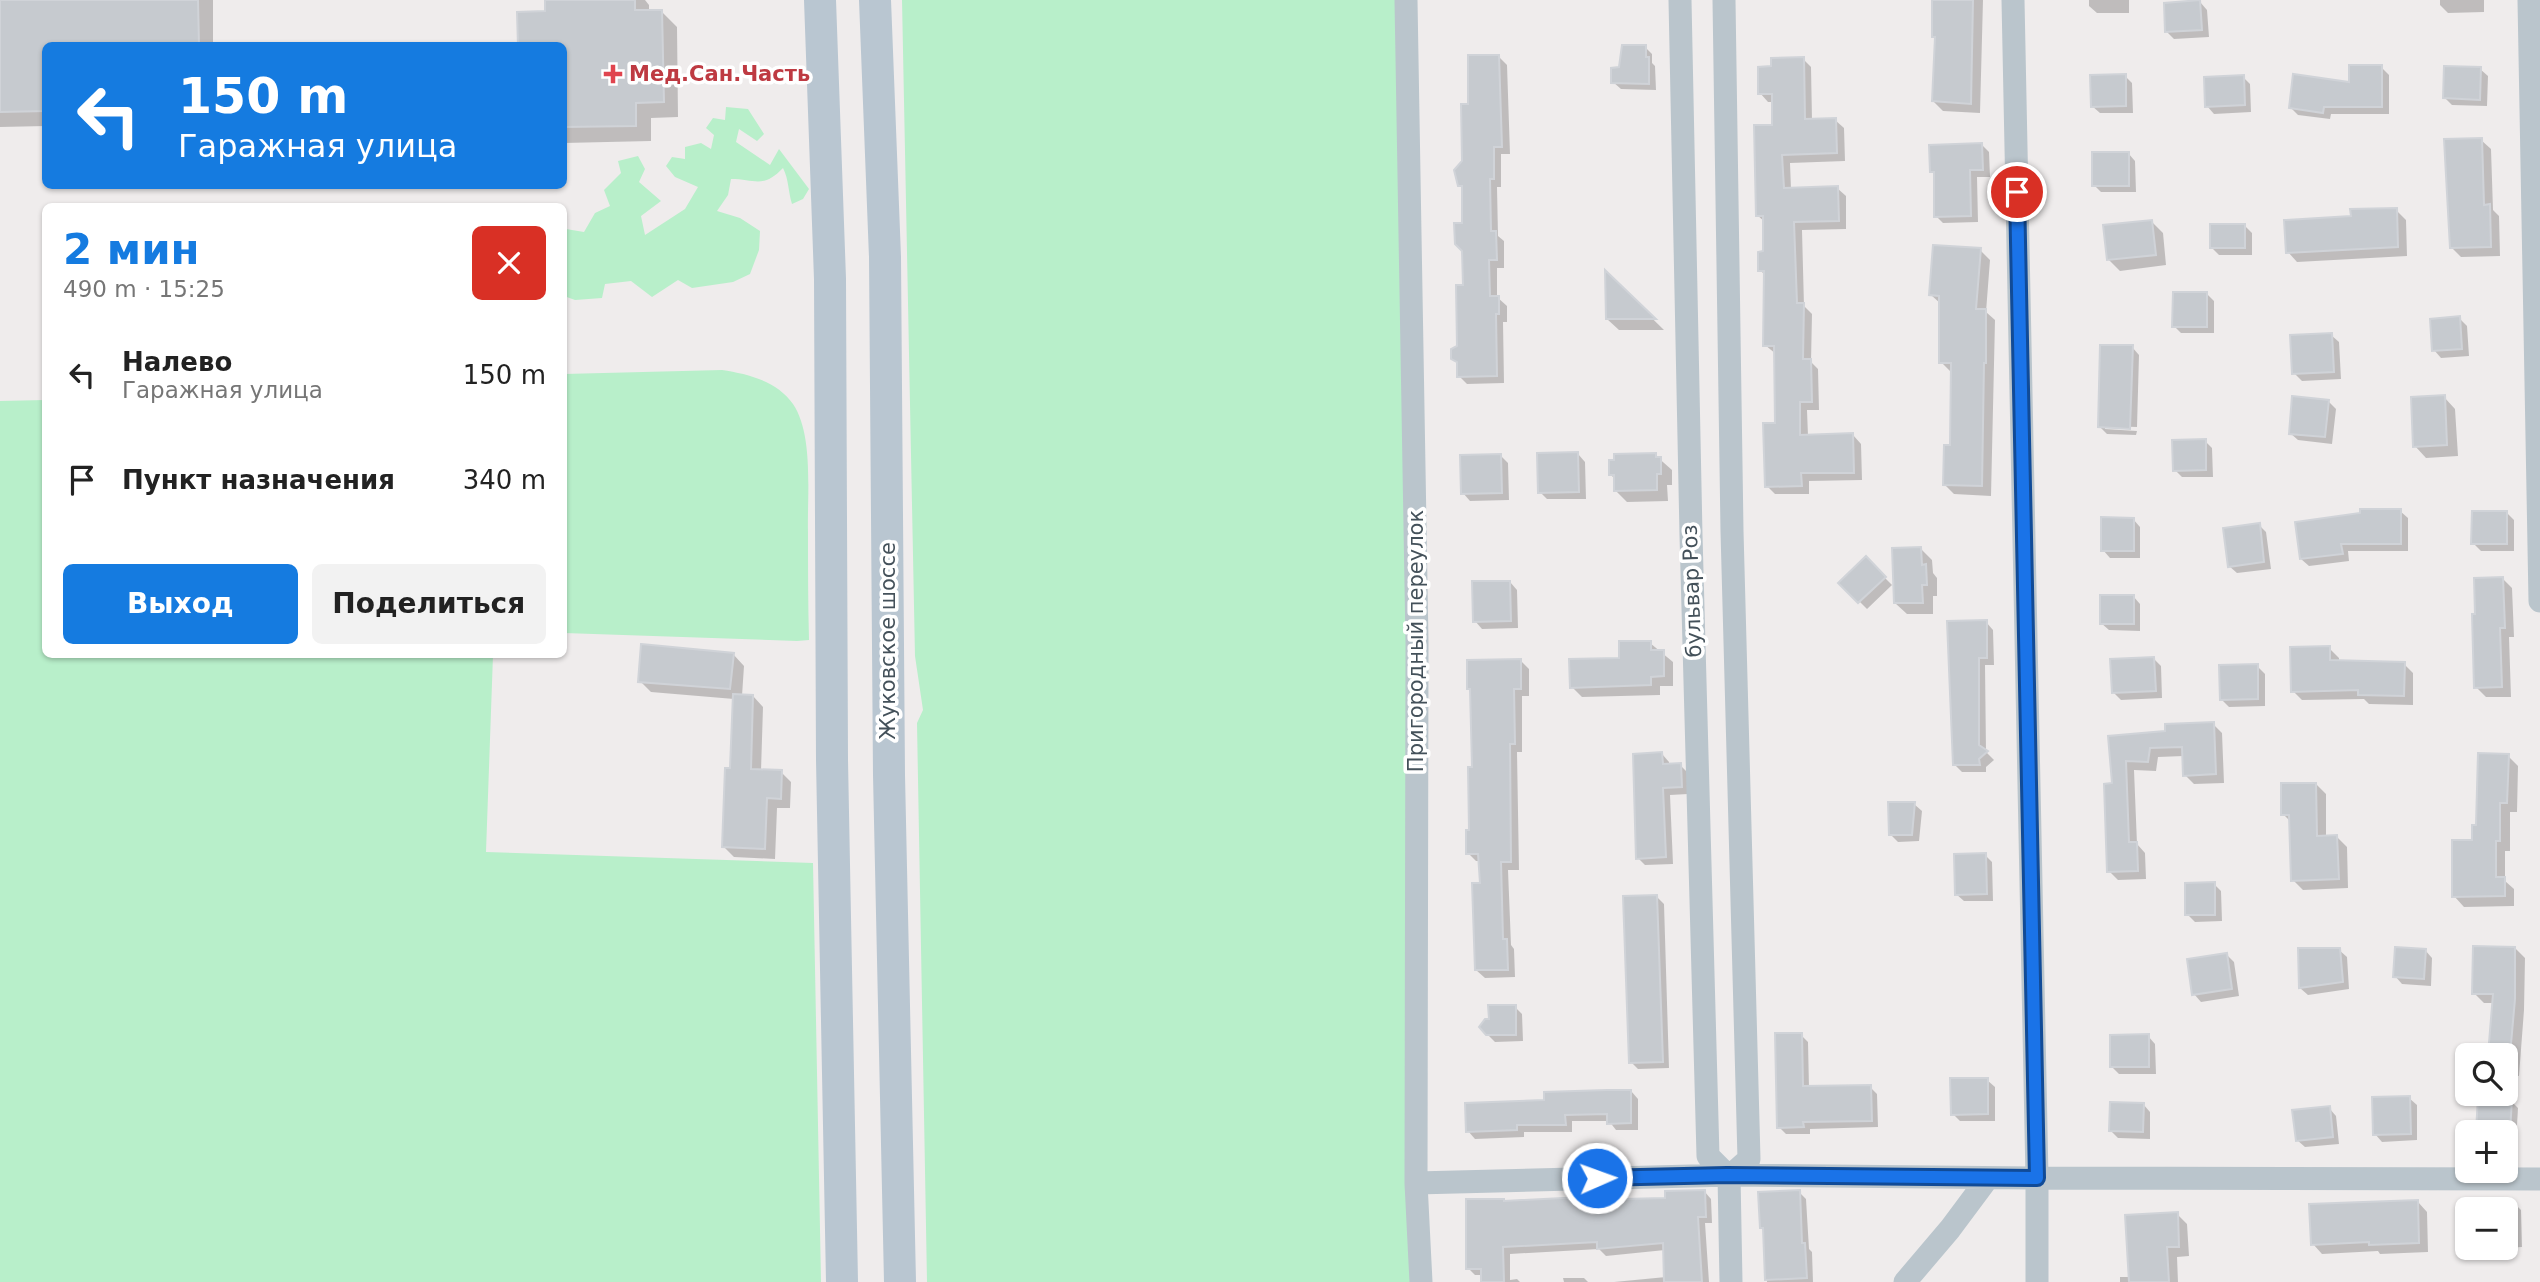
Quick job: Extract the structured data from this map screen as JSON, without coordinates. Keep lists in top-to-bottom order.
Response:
{
  "streets": {
    "main road": ["Жуковское шоссе"],
    "street": ["бульвар Роз", "Пригородный переулок"]
  },
  "places": {
    "health": ["Мед.Сан.Часть"]
  },
  "page": {
    "turn": ["150 m", "Гаражная улица"],
    "heading": ["2 мин", "490 m · 15:25"],
    "list": [
      {
        "name": "Налево",
        "note": "Гаражная улица",
        "value": "150 m"
      },
      {
        "name": "Пункт назначения",
        "value": "340 m"
      }
    ],
    "buttons": ["Выход", "Поделиться"],
    "map_buttons": ["+", "−"]
  }
}
